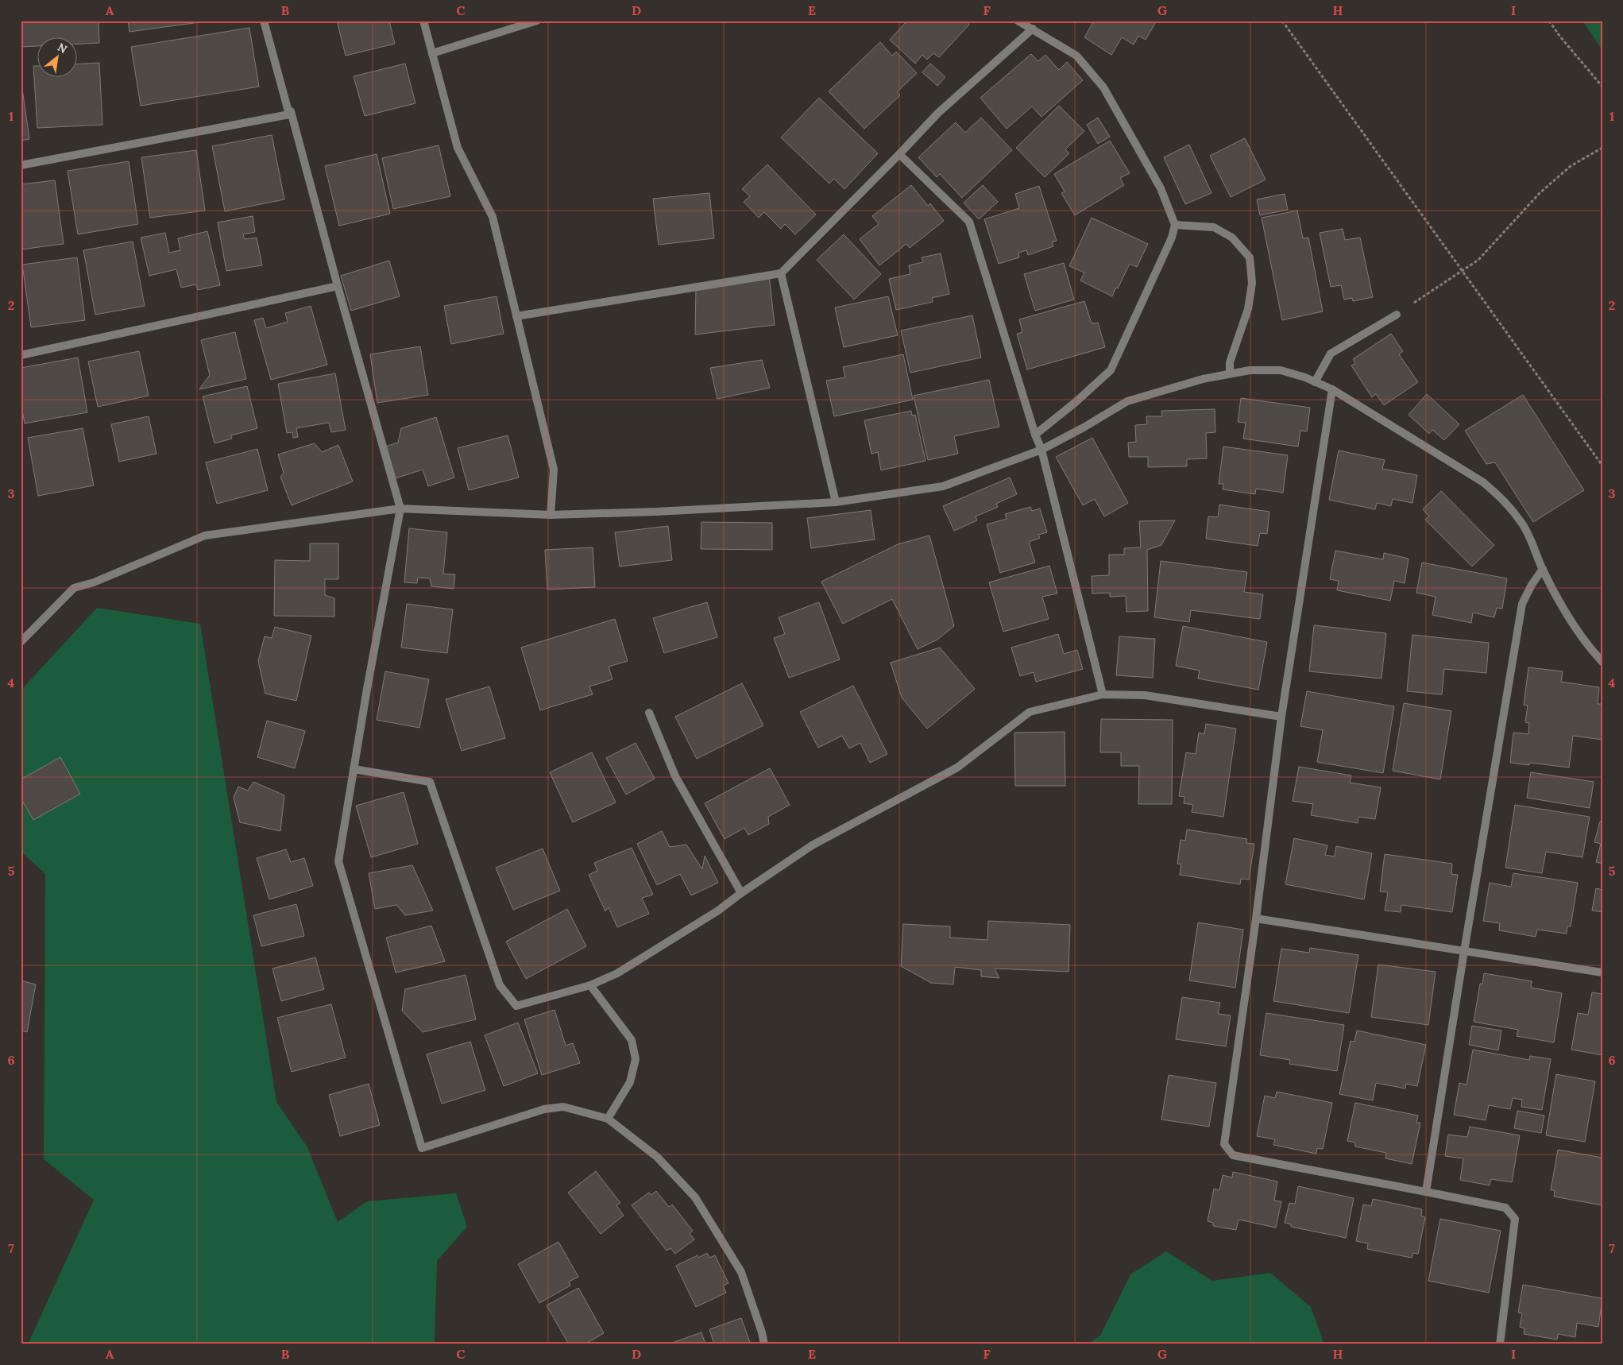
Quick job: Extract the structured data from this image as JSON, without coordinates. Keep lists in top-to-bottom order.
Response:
{
  "north": "top right",
  "grid": {
    "columns": [
      "A",
      "B",
      "C",
      "D",
      "E",
      "F",
      "G",
      "H",
      "I"
    ],
    "rows": [
      "1",
      "2",
      "3",
      "4",
      "5",
      "6",
      "7"
    ]
  }
}
